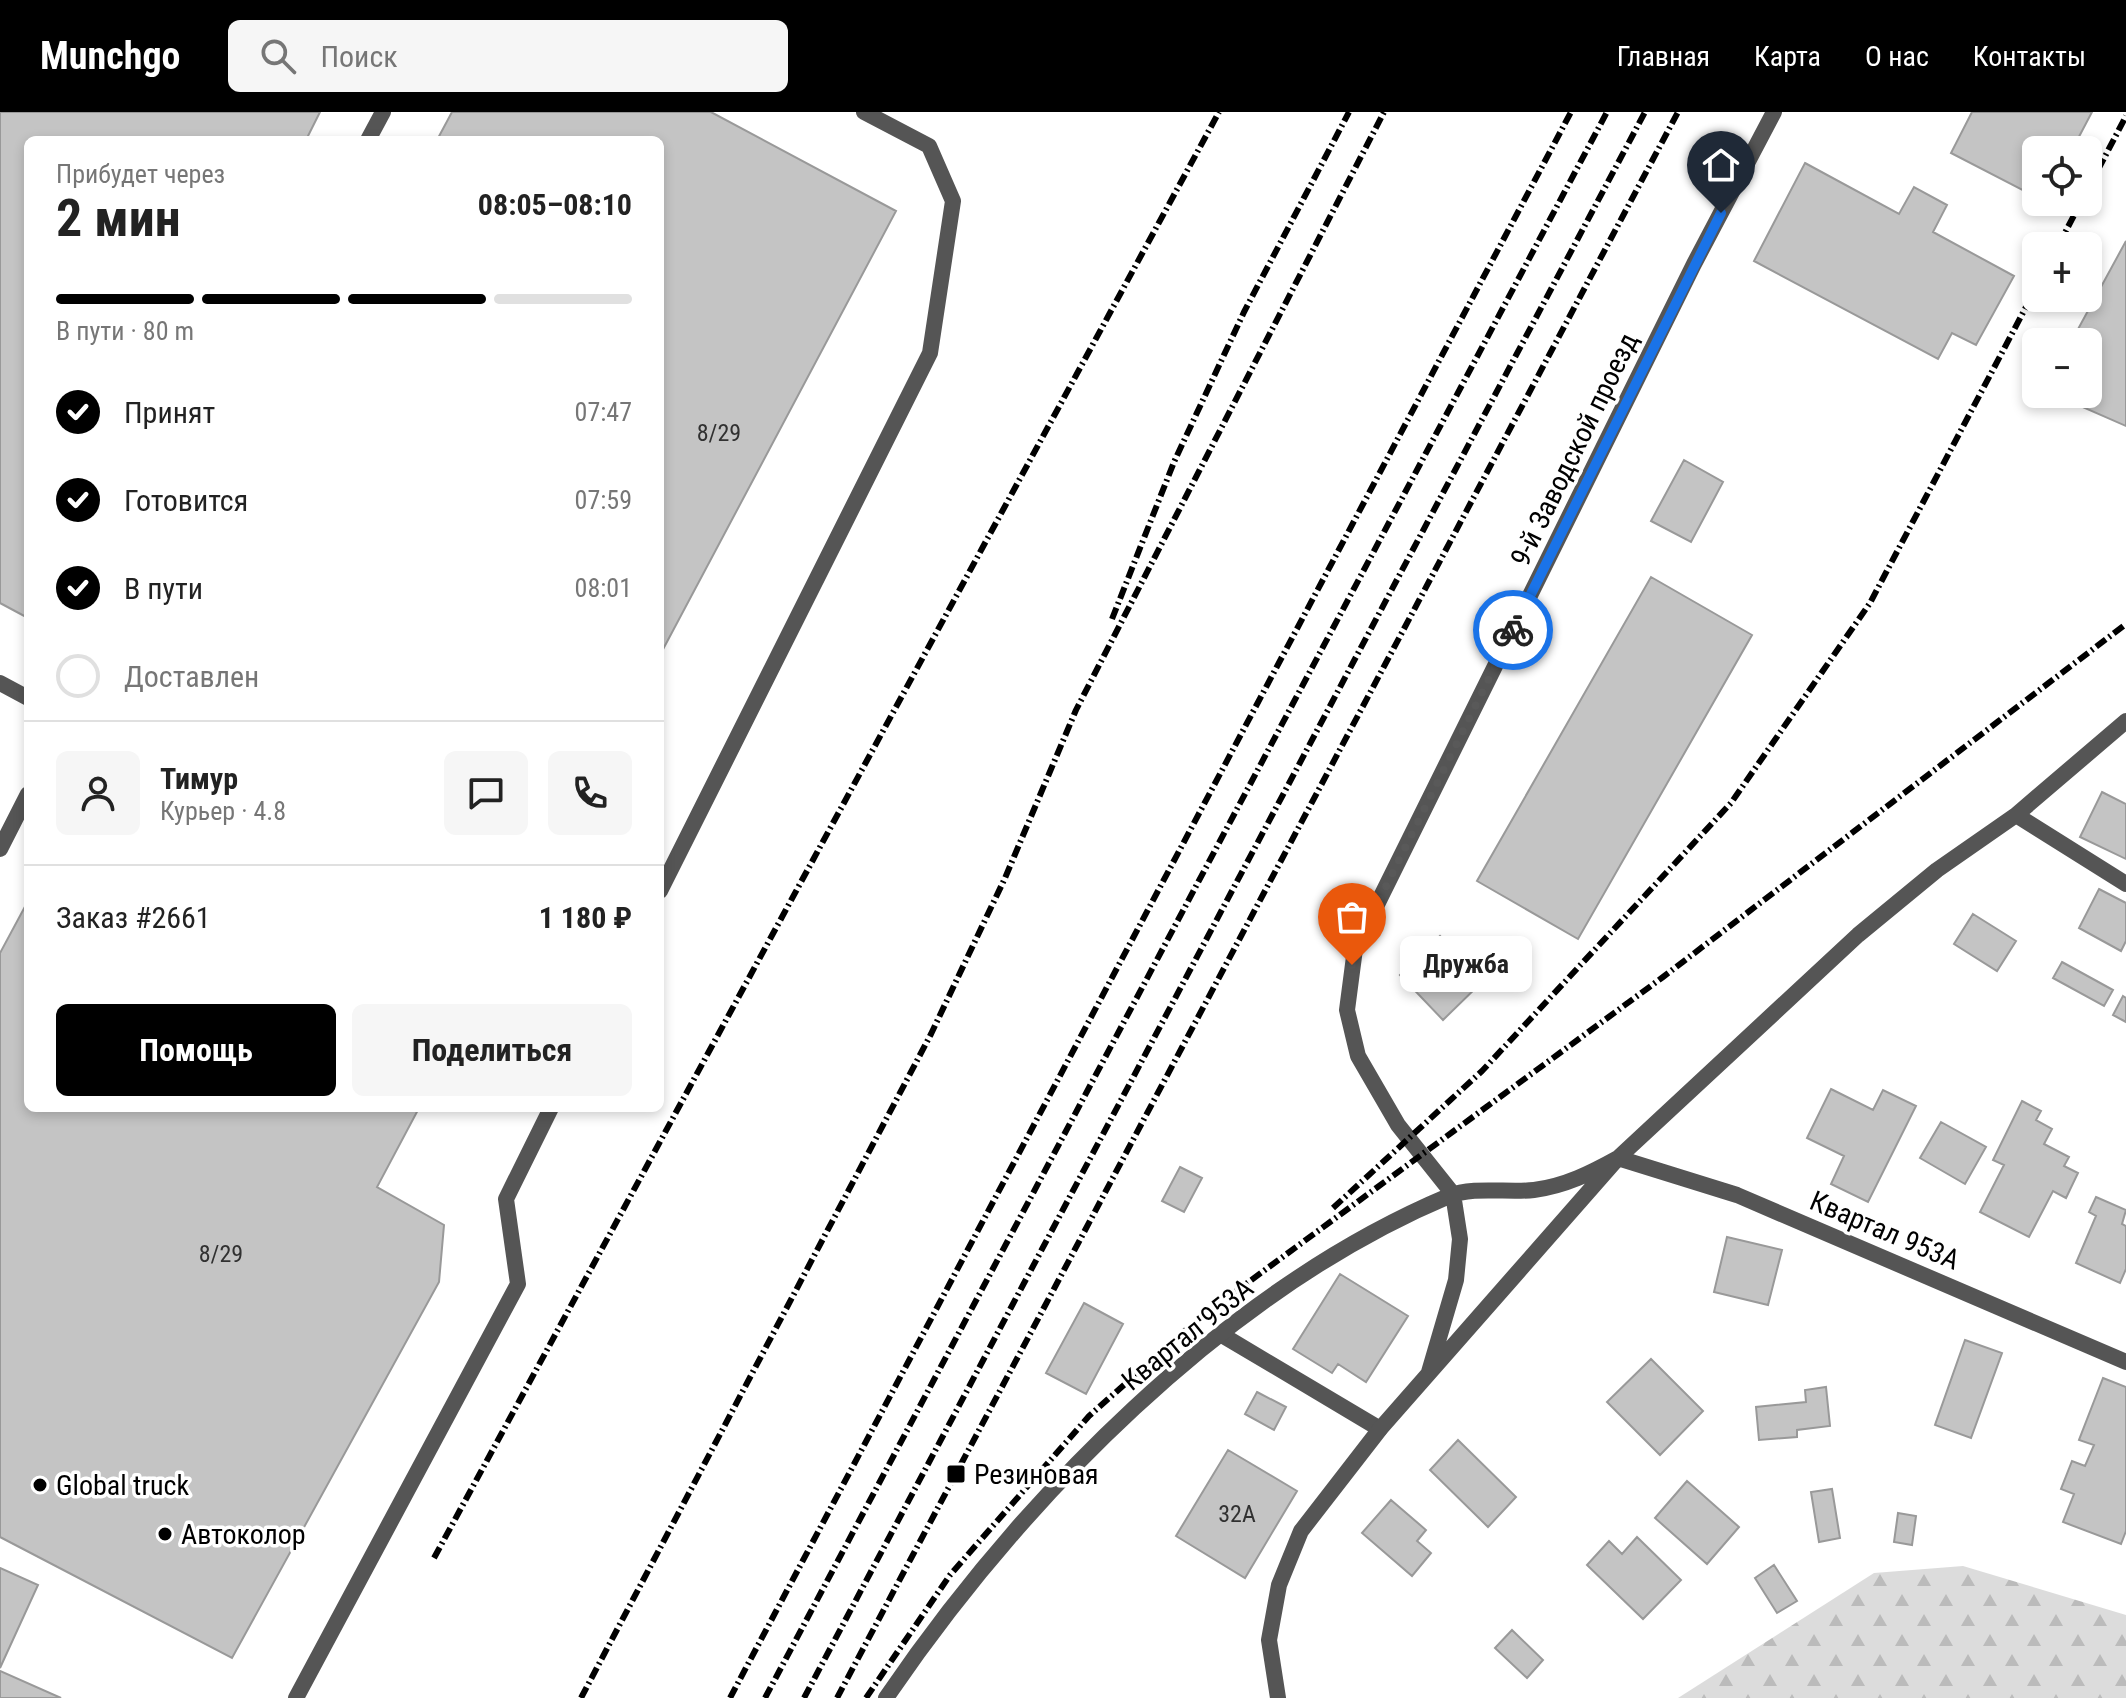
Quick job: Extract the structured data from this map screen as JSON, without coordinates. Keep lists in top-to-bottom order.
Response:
{
  "streets": {
    "street": ["9-й Заводской проезд", "Квартал 953А"]
  },
  "crossings": [
    ["9-й Заводской проезд", "Квартал 953А"]
  ],
  "places": {
    "other": ["Дружба", "Global truck", "Автоколор"],
    "transit": ["Резиновая"]
  },
  "house_numbers": ["8/29", "8/29", "32A"],
  "page": {
    "header": "Munchgo",
    "search": "Поиск",
    "nav": [
      "Главная",
      "Карта",
      "О нас",
      "Контакты"
    ],
    "map_buttons": ["+", "−"],
    "heading": ["2 мин", "Прибудет через", "08:05–08:10"],
    "panel": [
      "Тимур",
      "Курьер · 4.8",
      "Заказ #2661",
      "1 180 ₽"
    ],
    "bar": "В пути · 80 m",
    "list": [
      ["Принят", "07:47"],
      ["Готовится", "07:59"],
      ["В пути", "08:01"],
      "Доставлен"
    ],
    "bubble": "Дружба",
    "buttons": ["Помощь", "Поделиться"]
  }
}
